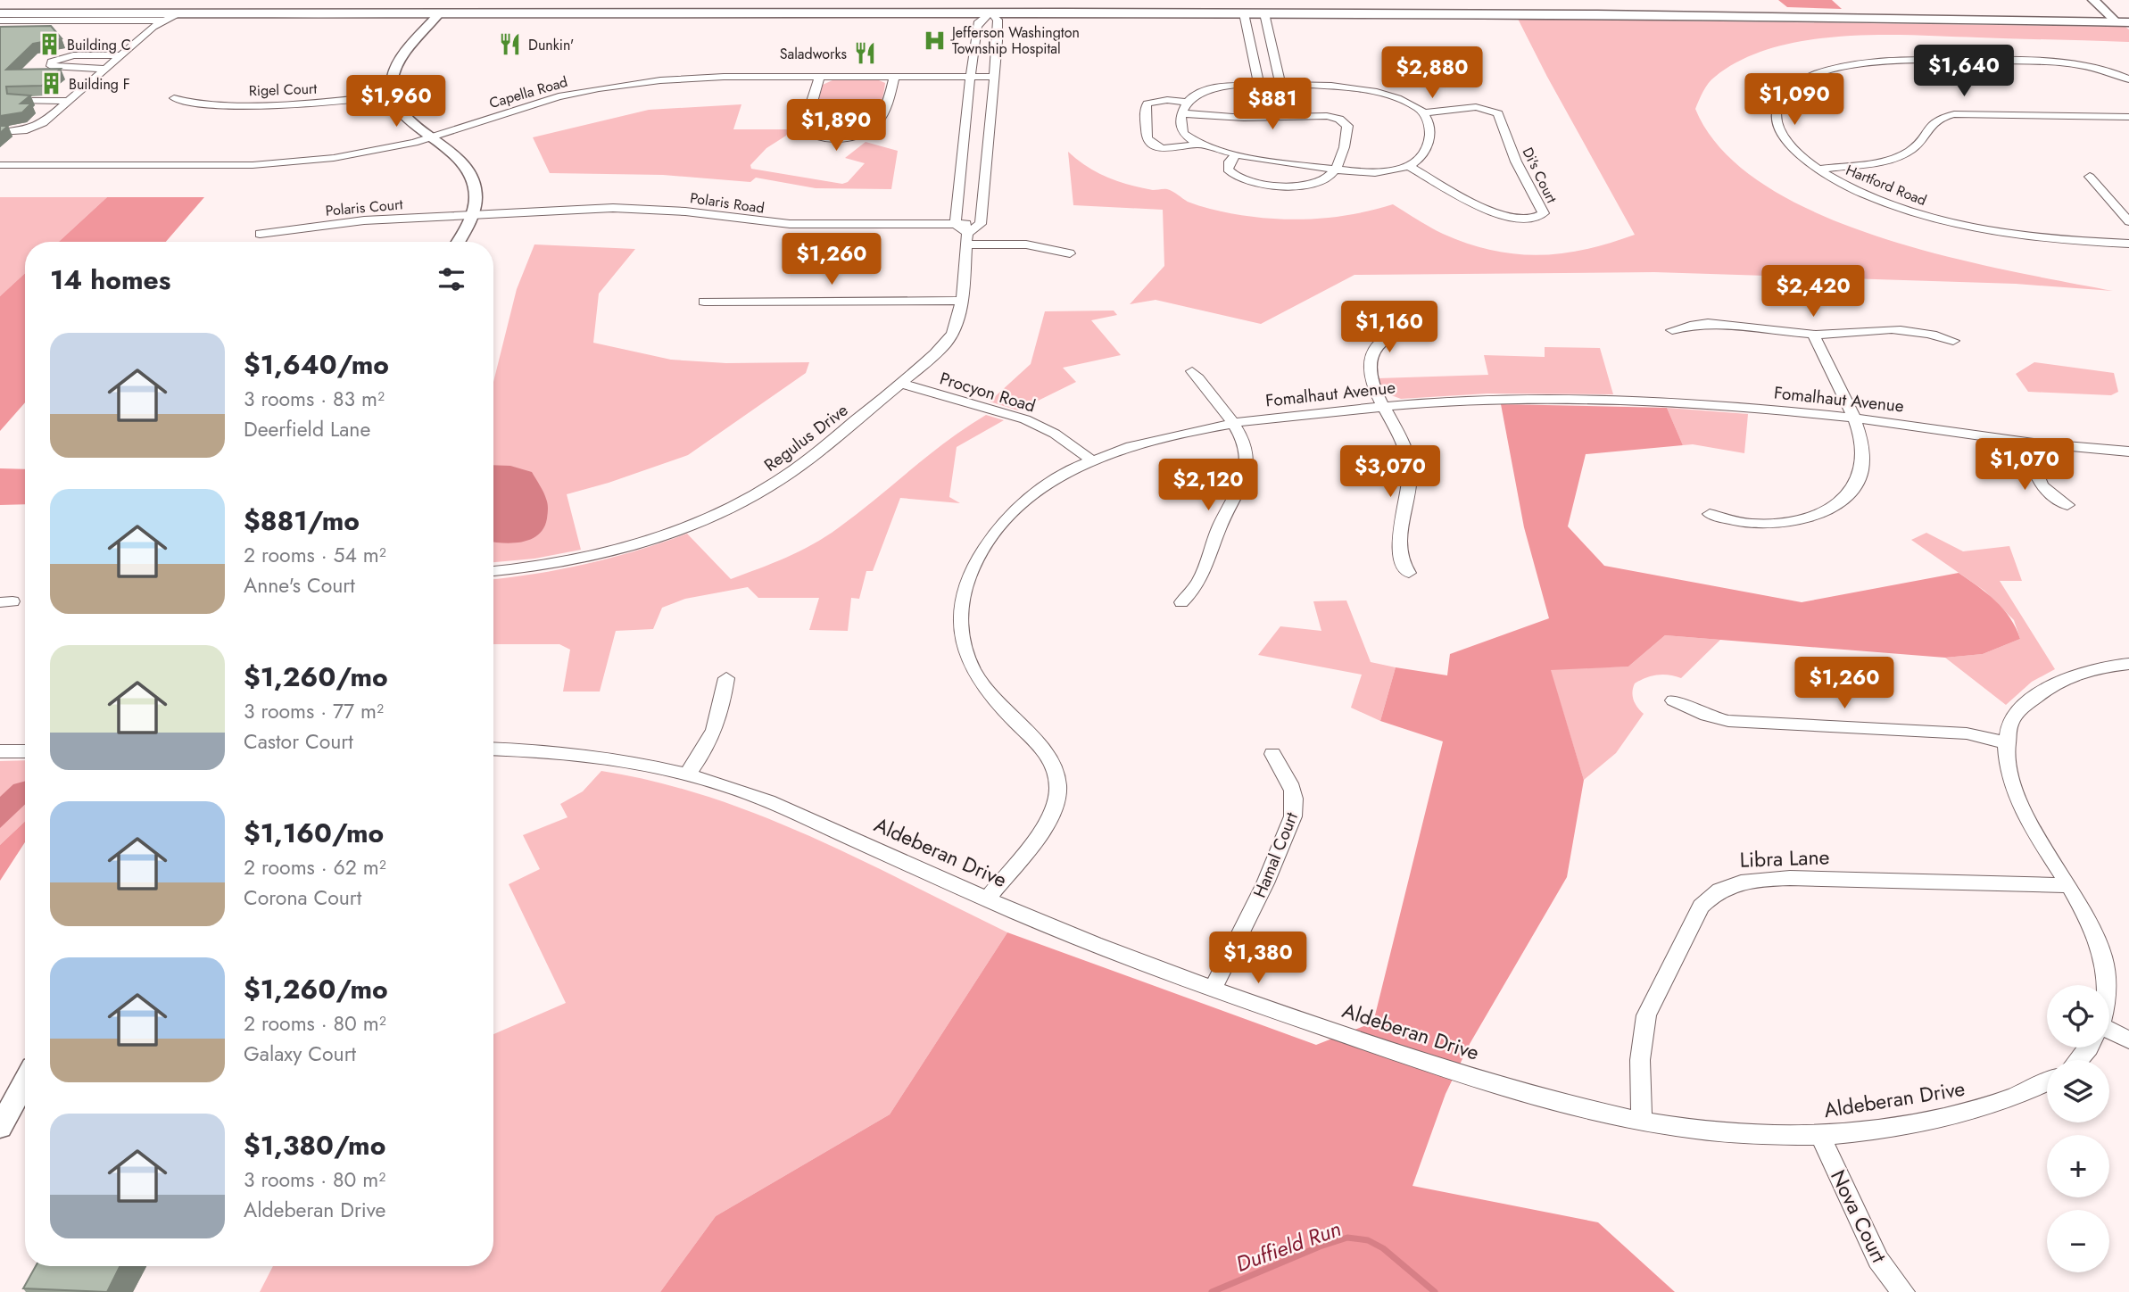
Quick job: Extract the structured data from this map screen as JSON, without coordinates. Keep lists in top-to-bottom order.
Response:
{
  "streets": {
    "street": [
      "Rigel Court",
      "Capella Road",
      "Di's Court",
      "Hartford Road",
      "Polaris Road",
      "Polaris Court",
      "Procyon Road",
      "Fomalhaut Avenue",
      "Regulus Drive",
      "Aldeberan Drive",
      "Hamal Court",
      "Libra Lane",
      "Nova Court"
    ]
  },
  "crossings": [
    ["Polaris Road", "Polaris Court"],
    ["Procyon Road", "Fomalhaut Avenue"],
    ["Procyon Road", "Regulus Drive"],
    ["Fomalhaut Avenue", "Aldeberan Drive"],
    ["Aldeberan Drive", "Hamal Court"],
    ["Aldeberan Drive", "Libra Lane"],
    ["Aldeberan Drive", "Nova Court"]
  ],
  "water": ["Duffield Run"],
  "places": {
    "hospital": ["Jefferson Washington Township Hospital"],
    "building": ["Building C", "Building F"],
    "restaurant": ["Dunkin'", "Saladworks"]
  },
  "page": {
    "price": [
      "$1,640",
      "$2,880",
      "$1,090",
      "$1,960",
      "$881",
      "$1,890",
      "$1,260",
      "$2,420",
      "$1,160",
      "$1,070",
      "$3,070",
      "$2,120",
      "$1,260",
      "$1,380"
    ],
    "heading": "14 homes",
    "list": [
      {
        "name": "$1,640/mo",
        "note": "3 rooms · 83 m² · Deerfield Lane"
      },
      {
        "name": "$881/mo",
        "note": "2 rooms · 54 m² · Anne's Court"
      },
      {
        "name": "$1,260/mo",
        "note": "3 rooms · 77 m² · Castor Court"
      },
      {
        "name": "$1,160/mo",
        "note": "2 rooms · 62 m² · Corona Court"
      },
      {
        "name": "$1,260/mo",
        "note": "2 rooms · 80 m² · Galaxy Court"
      },
      {
        "name": "$1,380/mo",
        "note": "3 rooms · 80 m² · Aldeberan Drive"
      }
    ],
    "map_buttons": ["+", "−"]
  }
}
